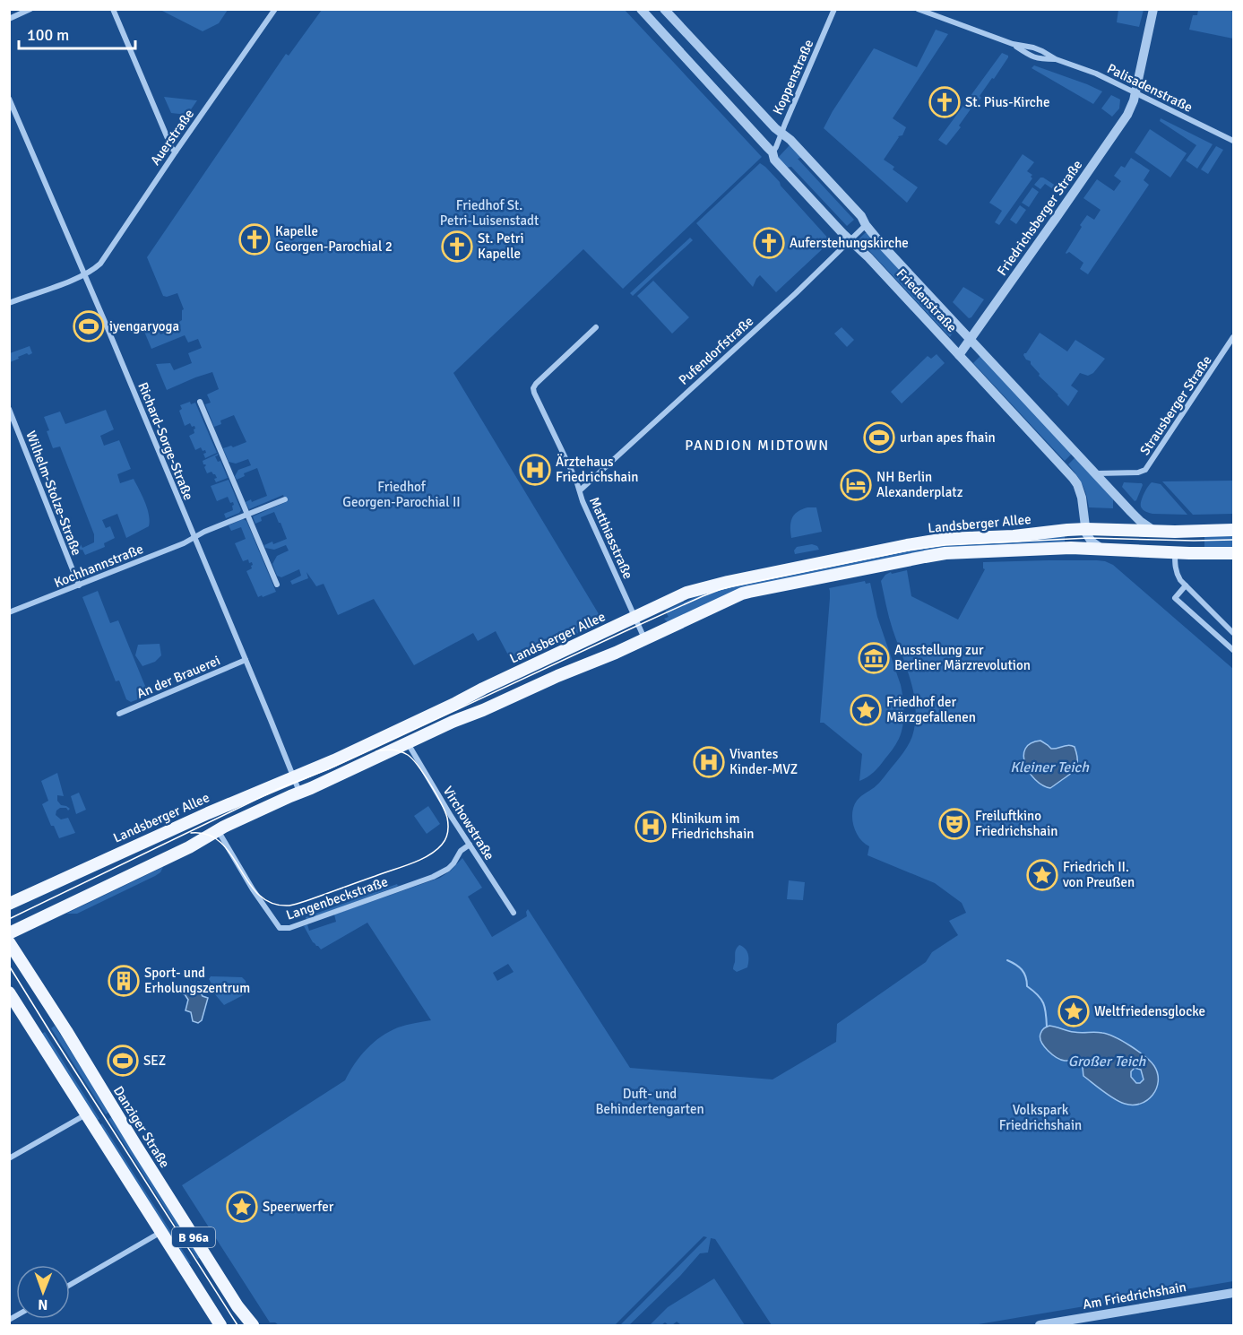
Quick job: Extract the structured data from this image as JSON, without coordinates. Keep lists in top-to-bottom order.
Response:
{
  "streets": {
    "main road": ["Landsberger Allee", "Danziger Straße", "B 96a"],
    "street": [
      "Koppenstraße",
      "Palisadenstraße",
      "Auerstraße",
      "Friedrichsberger Straße",
      "Friedenstraße",
      "Pufendorfstraße",
      "Strausberger Straße",
      "Richard-Sorge-Straße",
      "Wilhelm-Stolze-Straße",
      "Matthiasstraße",
      "Kochhannstraße",
      "An der Brauerei",
      "Virchowstraße",
      "Langenbeckstraße",
      "Am Friedrichshain"
    ]
  },
  "crossings": [
    ["Koppenstraße", "Friedenstraße"],
    ["Palisadenstraße", "Friedrichsberger Straße"],
    ["Auerstraße", "Richard-Sorge-Straße"],
    ["Friedrichsberger Straße", "Friedenstraße"],
    ["Friedenstraße", "Pufendorfstraße"],
    ["Friedenstraße", "Strausberger Straße"],
    ["Friedenstraße", "Landsberger Allee"],
    ["Pufendorfstraße", "Matthiasstraße"],
    ["Richard-Sorge-Straße", "Landsberger Allee"],
    ["Richard-Sorge-Straße", "Kochhannstraße"],
    ["Richard-Sorge-Straße", "An der Brauerei"],
    ["Wilhelm-Stolze-Straße", "Kochhannstraße"],
    ["Landsberger Allee", "Matthiasstraße"],
    ["Landsberger Allee", "Virchowstraße"],
    ["Landsberger Allee", "Langenbeckstraße"],
    ["Virchowstraße", "Langenbeckstraße"]
  ],
  "districts": ["PANDION MIDTOWN"],
  "water": ["Kleiner Teich", "Großer Teich"],
  "parks": [
    "Friedhof St. Petri-Luisenstadt",
    "Friedhof Georgen-Parochial II",
    "Duft- und Behindertengarten",
    "Volkspark Friedrichshain"
  ],
  "places": {
    "church": [
      "St. Pius-Kirche",
      "Kapelle Georgen-Parochial 2",
      "Auferstehungskirche",
      "St. Petri Kapelle"
    ],
    "sports": ["iyengaryoga", "urban apes fhain", "SEZ"],
    "hospital": ["Ärztehaus Friedrichshain", "Vivantes Kinder-MVZ", "Klinikum im Friedrichshain"],
    "hotel": ["NH Berlin Alexanderplatz"],
    "museum": ["Ausstellung zur Berliner Märzrevolution"],
    "place": [
      "Friedhof der Märzgefallenen",
      "Friedrich II. von Preußen",
      "Weltfriedensglocke",
      "Speerwerfer"
    ],
    "theatre": ["Freiluftkino Friedrichshain"],
    "building": ["Sport- und Erholungszentrum"]
  },
  "scale_bar": "100 m",
  "north": "bottom"
}
